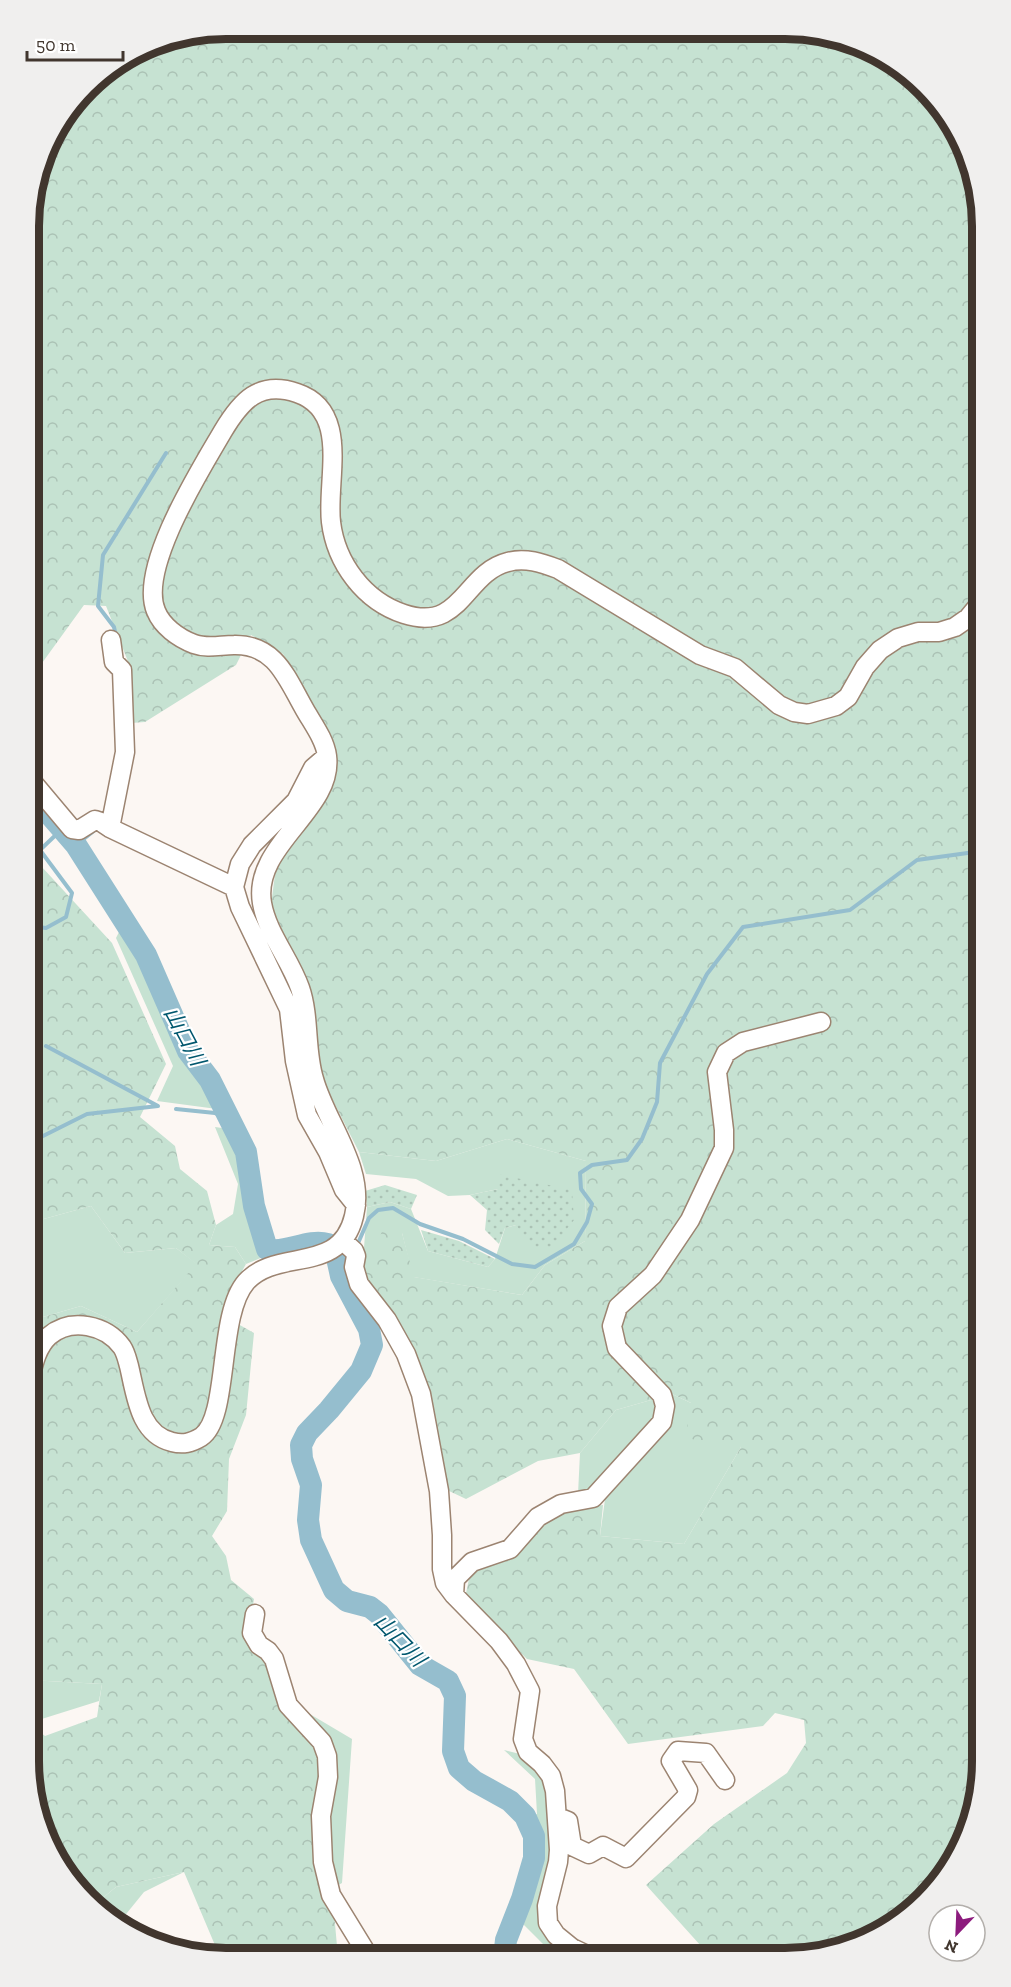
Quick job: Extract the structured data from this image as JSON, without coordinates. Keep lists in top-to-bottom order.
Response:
{
  "water": ["山口川"],
  "scale_bar": "50 m",
  "north": "bottom left"
}
